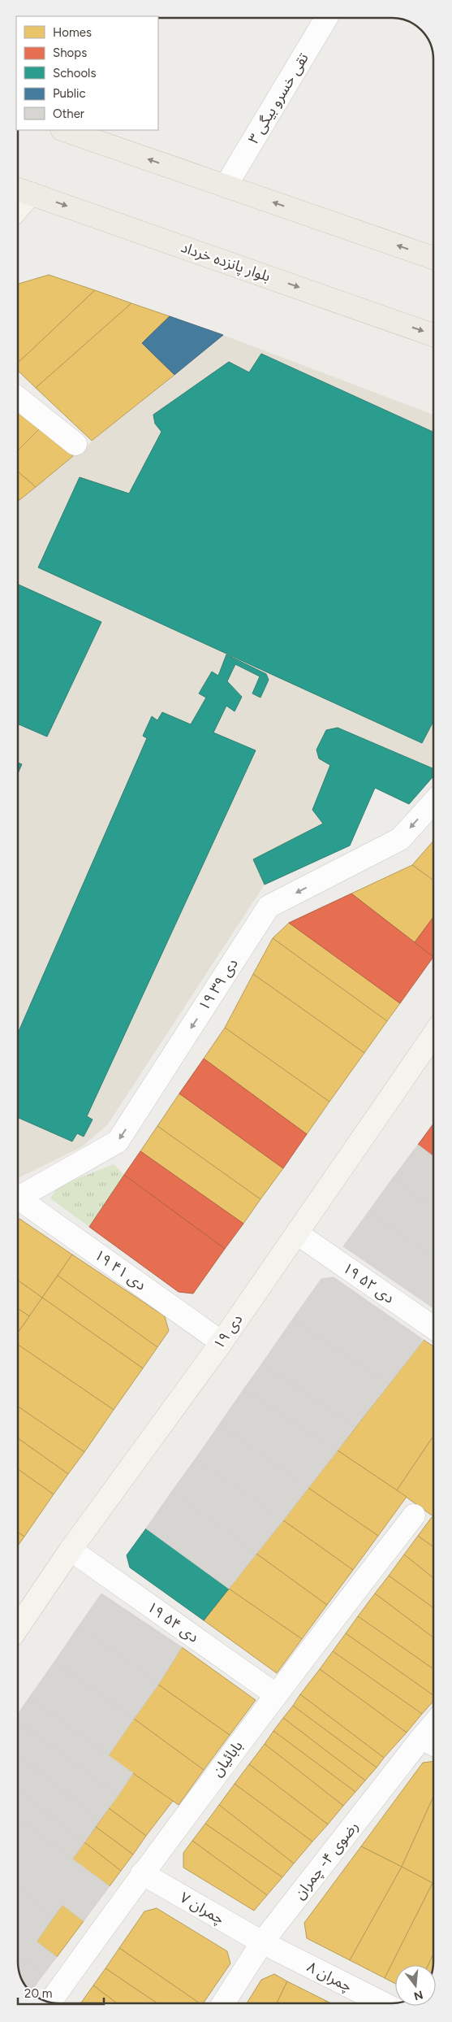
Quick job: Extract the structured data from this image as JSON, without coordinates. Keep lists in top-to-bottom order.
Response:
{
  "streets": {
    "main road": ["بلوار پانزده خرداد", "۱۹ دی"],
    "street": [
      "۳ تقی خسرو بیگی",
      "۱۹ دی ۳۹",
      "۱۹ دی ۴۱",
      "۱۹ دی ۵۲",
      "۱۹ دی ۵۴",
      "بابائیان",
      "رضوی ۴- چمران",
      "چمران ۷",
      "چمران ۸"
    ]
  },
  "crossings": [
    ["۱۹ دی ۴۱", "۱۹ دی"],
    ["۱۹ دی ۵۲", "۱۹ دی"],
    ["۱۹ دی", "۱۹ دی ۵۴"],
    ["۱۹ دی ۵۴", "بابائیان"],
    ["بابائیان", "چمران ۷"],
    ["رضوی ۴- چمران", "چمران ۷"],
    ["رضوی ۴- چمران", "چمران ۸"],
    ["چمران ۷", "چمران ۸"]
  ],
  "one_way": ["۱۹ دی ۳۹"],
  "legend": [
    "Homes",
    "Shops",
    "Schools",
    "Public",
    "Other"
  ],
  "scale_bar": "20 m",
  "north": "bottom"
}
